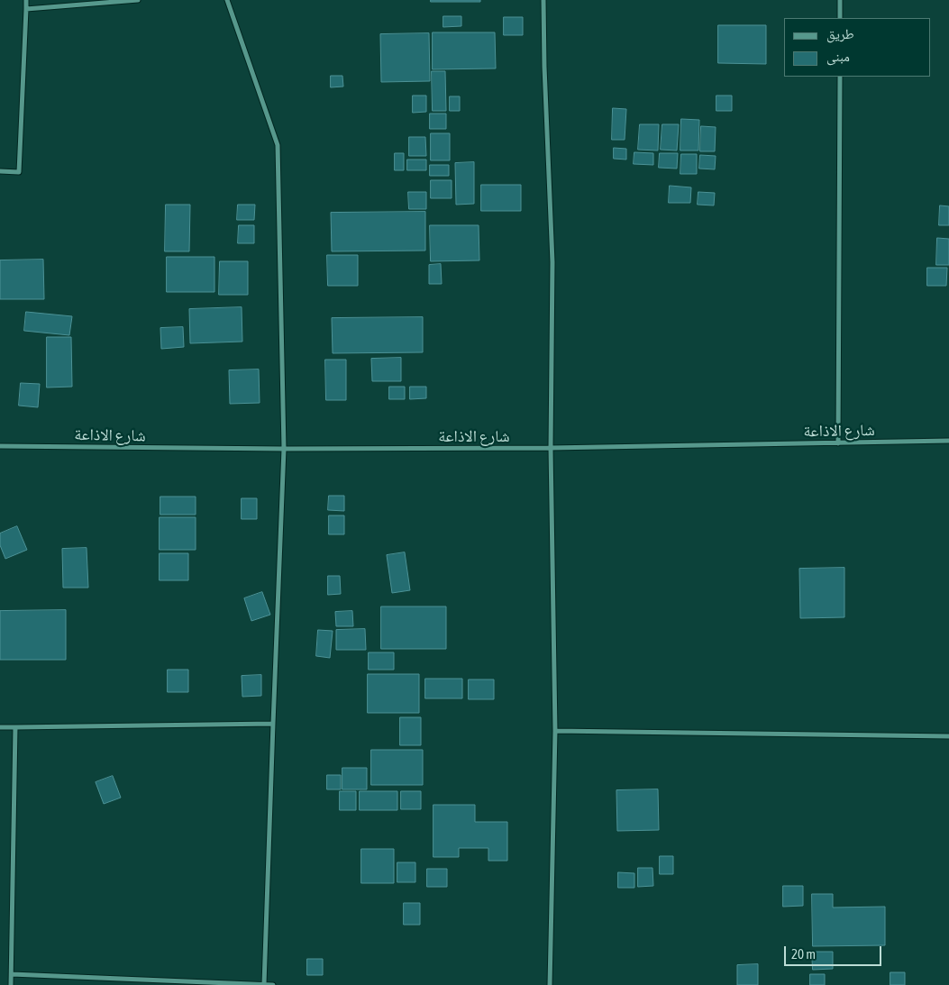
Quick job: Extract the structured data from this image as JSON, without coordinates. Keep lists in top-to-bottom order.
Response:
{
  "streets": {
    "street": ["شارع الاذاعة"]
  },
  "legend": ["طريق", "مبنى"],
  "scale_bar": "20 m"
}
